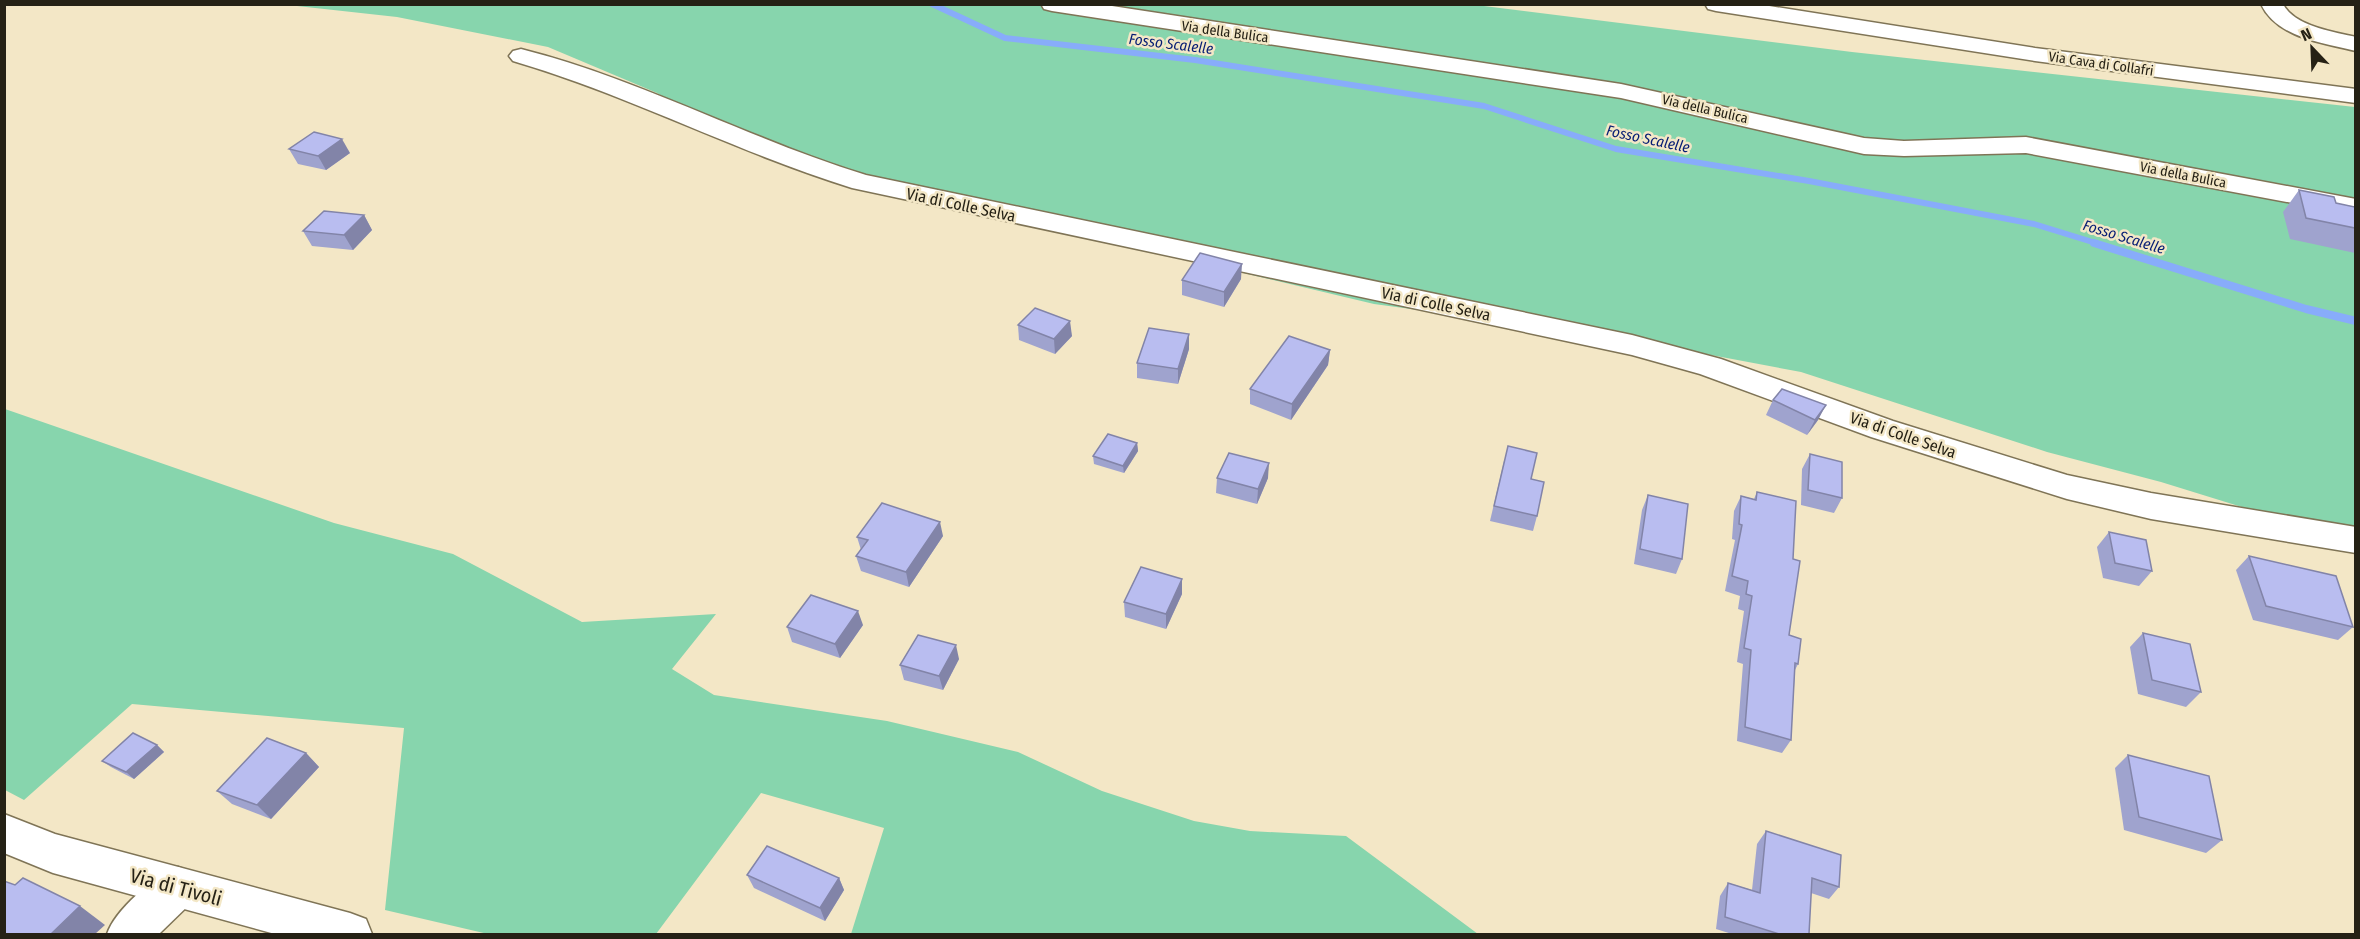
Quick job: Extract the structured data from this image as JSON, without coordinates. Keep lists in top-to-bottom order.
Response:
{
  "streets": {
    "street": [
      "Via della Bulica",
      "Via Cava di Collafri",
      "Via di Colle Selva",
      "Via di Tivoli"
    ]
  },
  "water": ["Fosso Scalelle"],
  "north": "top left"
}
